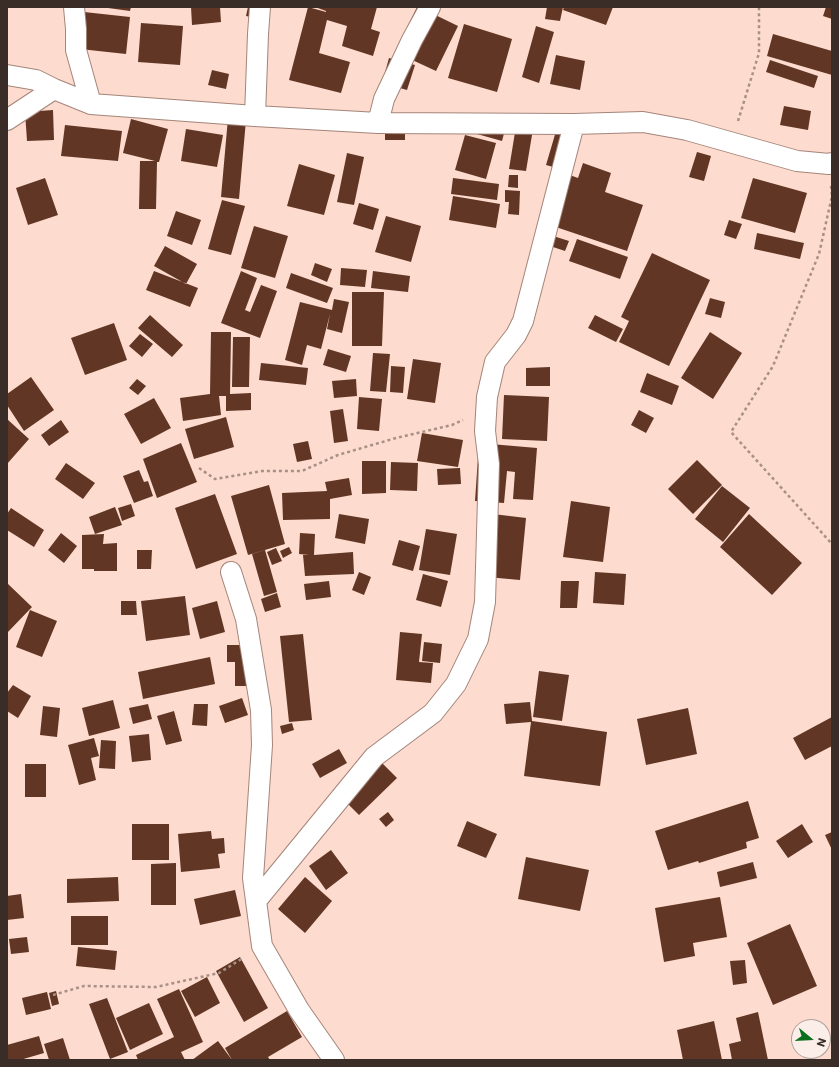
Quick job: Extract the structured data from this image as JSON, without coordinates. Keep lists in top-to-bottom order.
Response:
{
  "north": "right"
}
